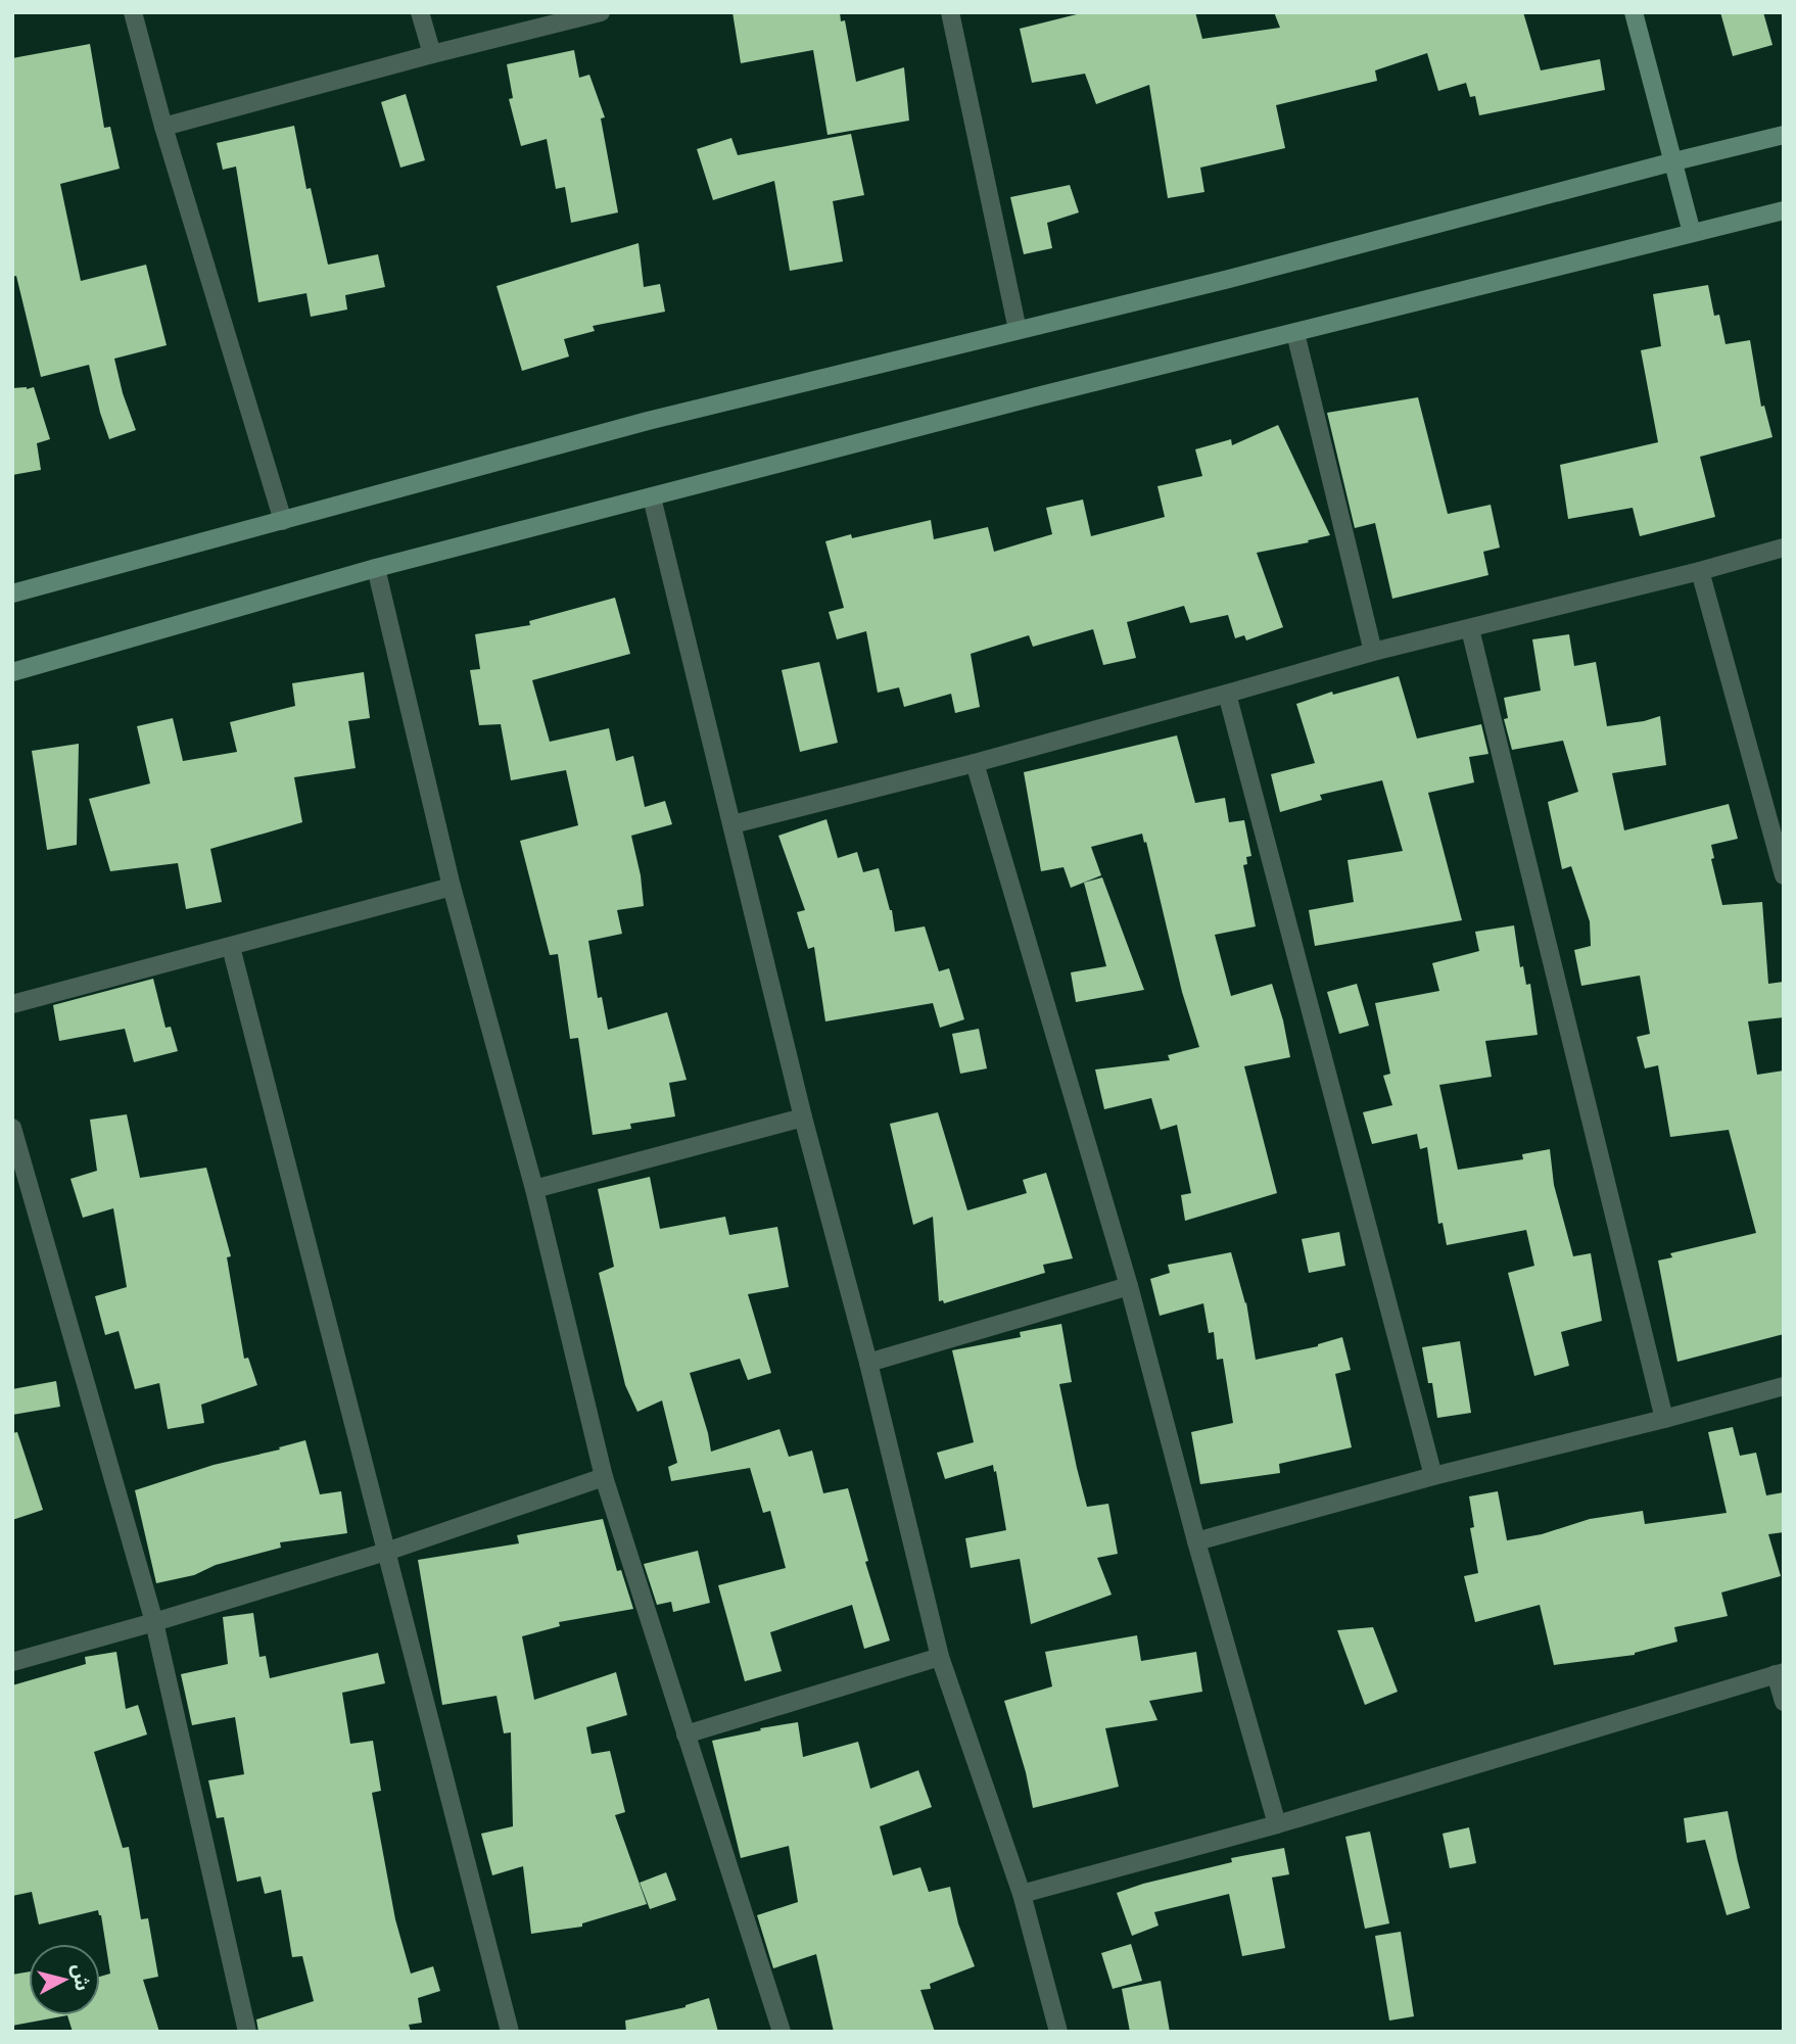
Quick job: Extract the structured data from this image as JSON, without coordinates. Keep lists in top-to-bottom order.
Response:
{
  "north": "right"
}
